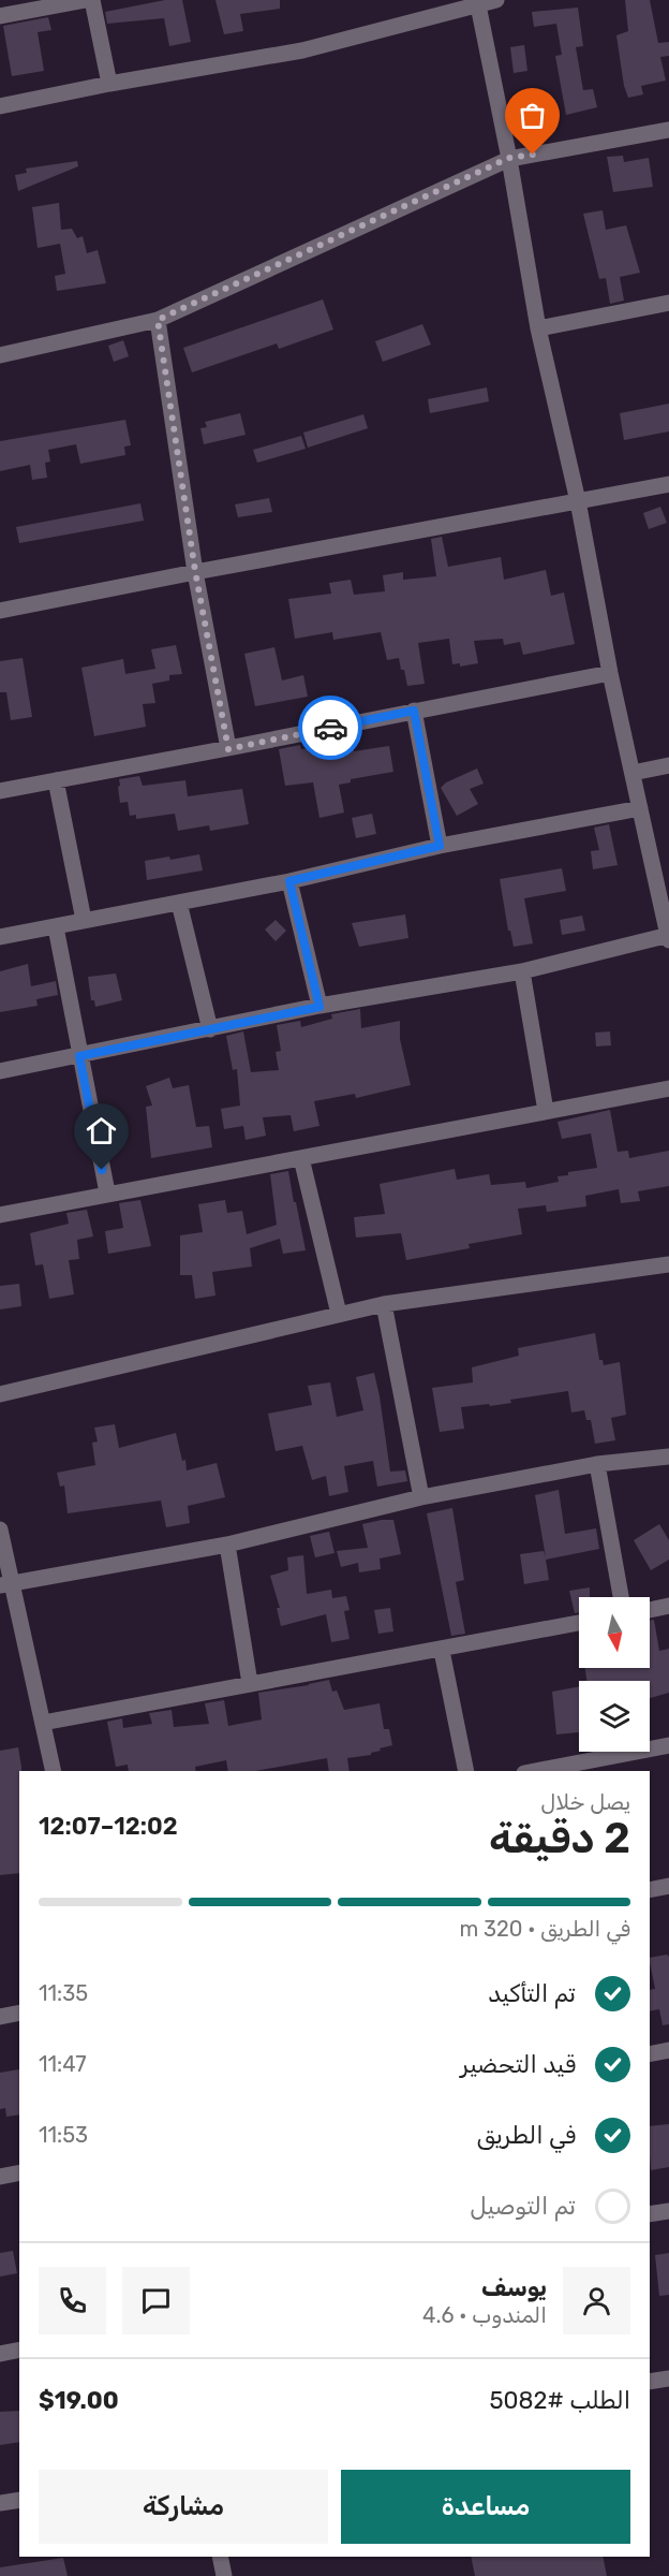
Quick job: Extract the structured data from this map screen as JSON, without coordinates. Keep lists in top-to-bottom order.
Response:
{
  "north": "bottom",
  "page": {
    "heading": ["2 دقيقة", "يصل خلال", "12:02–12:07"],
    "panel": [
      "يوسف",
      "المندوب · 4.6",
      "الطلب #5082",
      "$19.00"
    ],
    "bar": "في الطريق · 320 m",
    "list": [
      ["تم التأكيد", "11:35"],
      ["قيد التحضير", "11:47"],
      ["في الطريق", "11:53"],
      "تم التوصيل"
    ],
    "buttons": ["مساعدة", "مشاركة"]
  }
}
